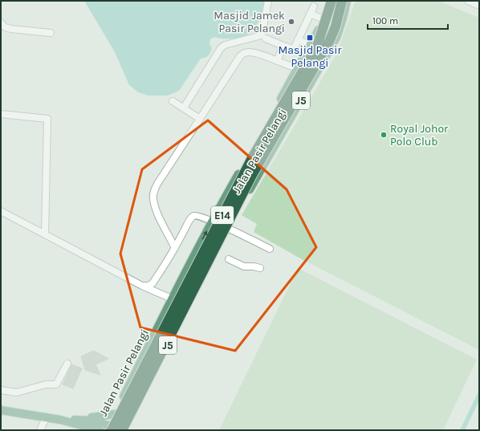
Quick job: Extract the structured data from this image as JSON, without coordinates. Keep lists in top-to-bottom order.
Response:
{
  "streets": {
    "highway": ["E14"],
    "main road": ["J5", "Jalan Pasir Pelangi"]
  },
  "crossings": [
    ["Jalan Pasir Pelangi", "E14"]
  ],
  "places": {
    "other": ["Masjid Jamek Pasir Pelangi", "Royal Johor Polo Club"],
    "transit": ["Masjid Pasir Pelangi"]
  },
  "scale_bar": "100 m"
}
